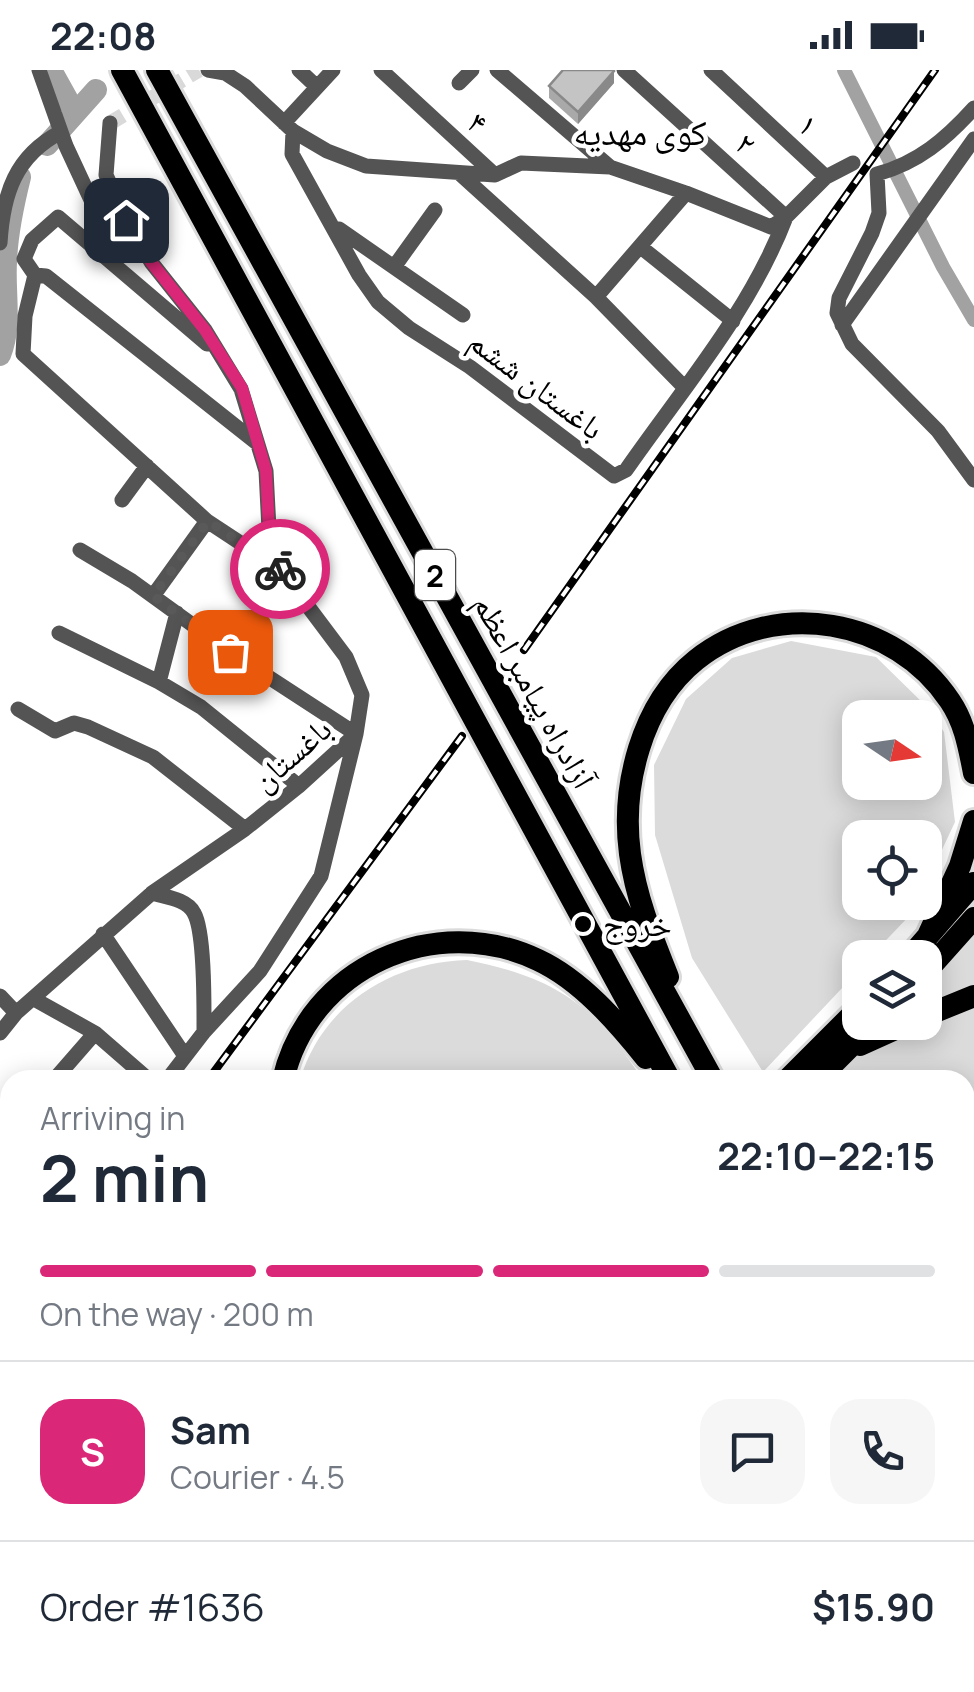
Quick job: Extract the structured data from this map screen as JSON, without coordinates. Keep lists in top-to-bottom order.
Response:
{
  "streets": {
    "highway": ["2", "آزادراه پیامبر اعظم"],
    "street": [
      "۴",
      "۱",
      "۲",
      "باغستان ششم",
      "باغستان"
    ]
  },
  "crossings": [
    ["۲", "باغستان ششم"]
  ],
  "districts": ["کوی مهدیه"],
  "places": ["خروج"],
  "north": "right",
  "page": {
    "status": "22:08",
    "heading": ["2 min", "Arriving in", "22:10–22:15"],
    "panel": [
      "Sam",
      "Courier · 4.5",
      "Order #1636",
      "$15.90"
    ],
    "bar": "On the way · 200 m",
    "round": "S"
  }
}
